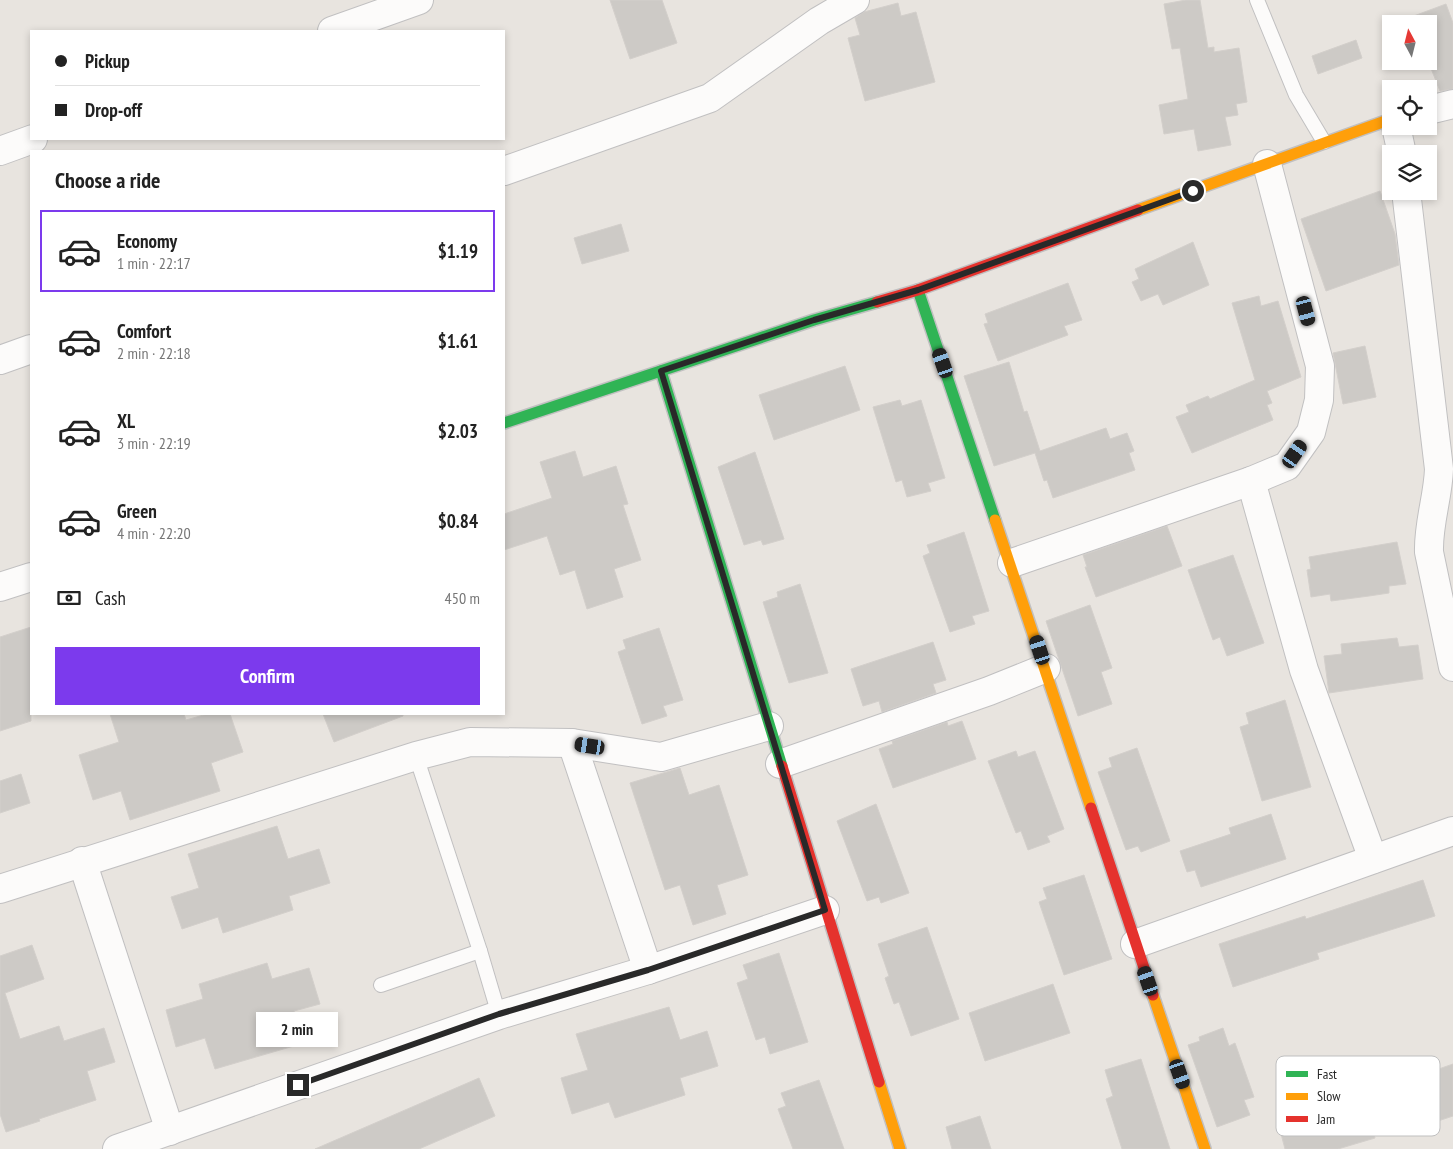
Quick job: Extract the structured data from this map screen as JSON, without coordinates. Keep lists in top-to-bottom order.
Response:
{
  "legend": ["Fast", "Slow", "Jam"],
  "north": "top",
  "page": {
    "banner": ["Pickup", "Drop-off"],
    "heading": "Choose a ride",
    "list": [
      {
        "name": "Economy",
        "note": "1 min · 22:17",
        "value": "$1.19"
      },
      {
        "name": "Comfort",
        "note": "2 min · 22:18",
        "value": "$1.61"
      },
      {
        "name": "XL",
        "note": "3 min · 22:19",
        "value": "$2.03"
      },
      {
        "name": "Green",
        "note": "4 min · 22:20",
        "value": "$0.84"
      }
    ],
    "pay": ["Cash", "450 m"],
    "buttons": "Confirm",
    "bubble": "2 min"
  }
}
